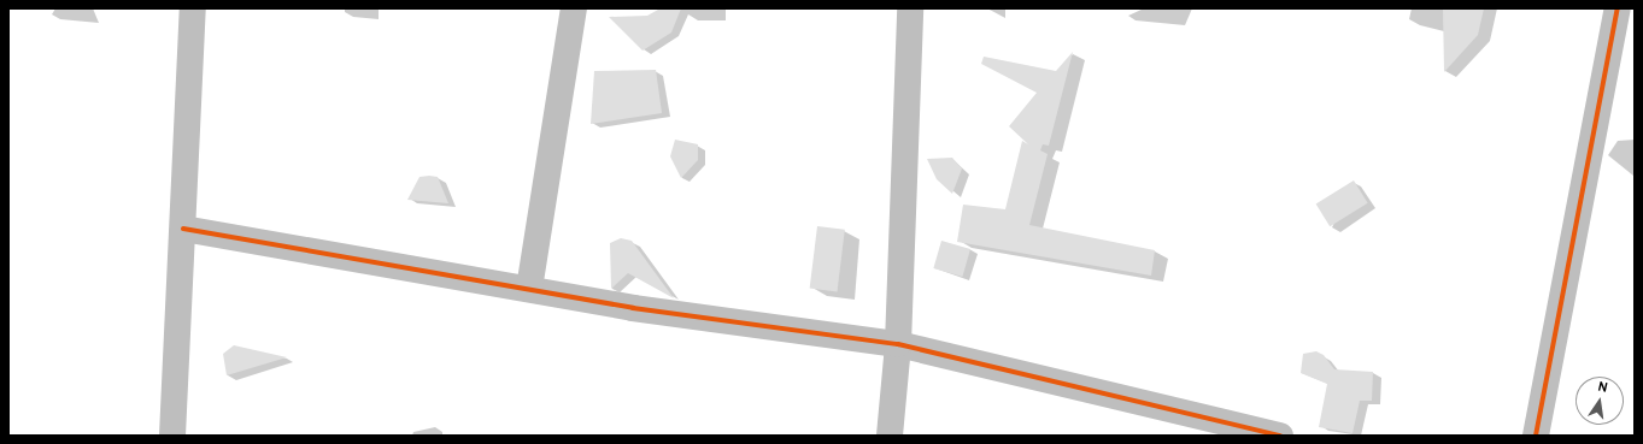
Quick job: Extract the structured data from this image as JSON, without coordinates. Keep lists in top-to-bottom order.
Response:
{
  "north": "top"
}
